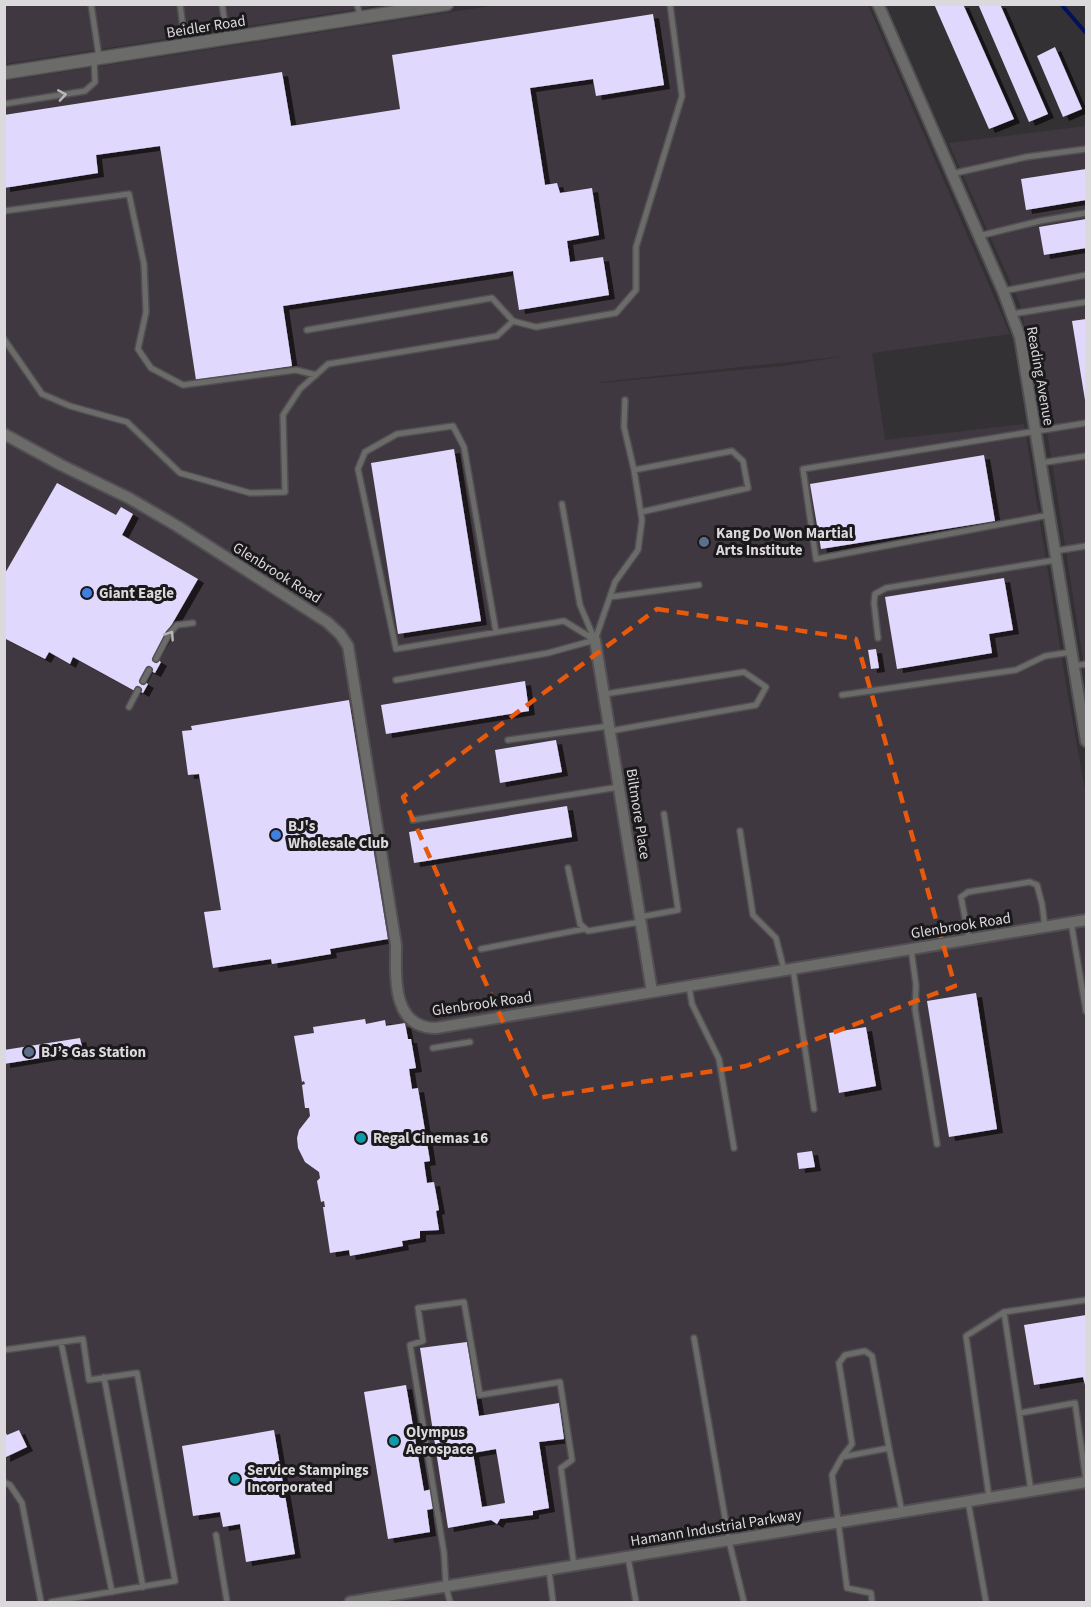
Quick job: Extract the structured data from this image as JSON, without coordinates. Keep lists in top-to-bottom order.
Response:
{
  "streets": {
    "street": [
      "Beidler Road",
      "Reading Avenue",
      "Glenbrook Road",
      "Biltmore Place",
      "Hamann Industrial Parkway"
    ]
  },
  "crossings": [
    ["Glenbrook Road", "Biltmore Place"]
  ],
  "places": [
    "Kang Do Won Martial Arts Institute",
    "Giant Eagle",
    "BJ's Wholesale Club",
    "BJ’s Gas Station",
    "Regal Cinemas 16",
    "Olympus Aerospace",
    "Service Stampings Incorporated"
  ]
}
